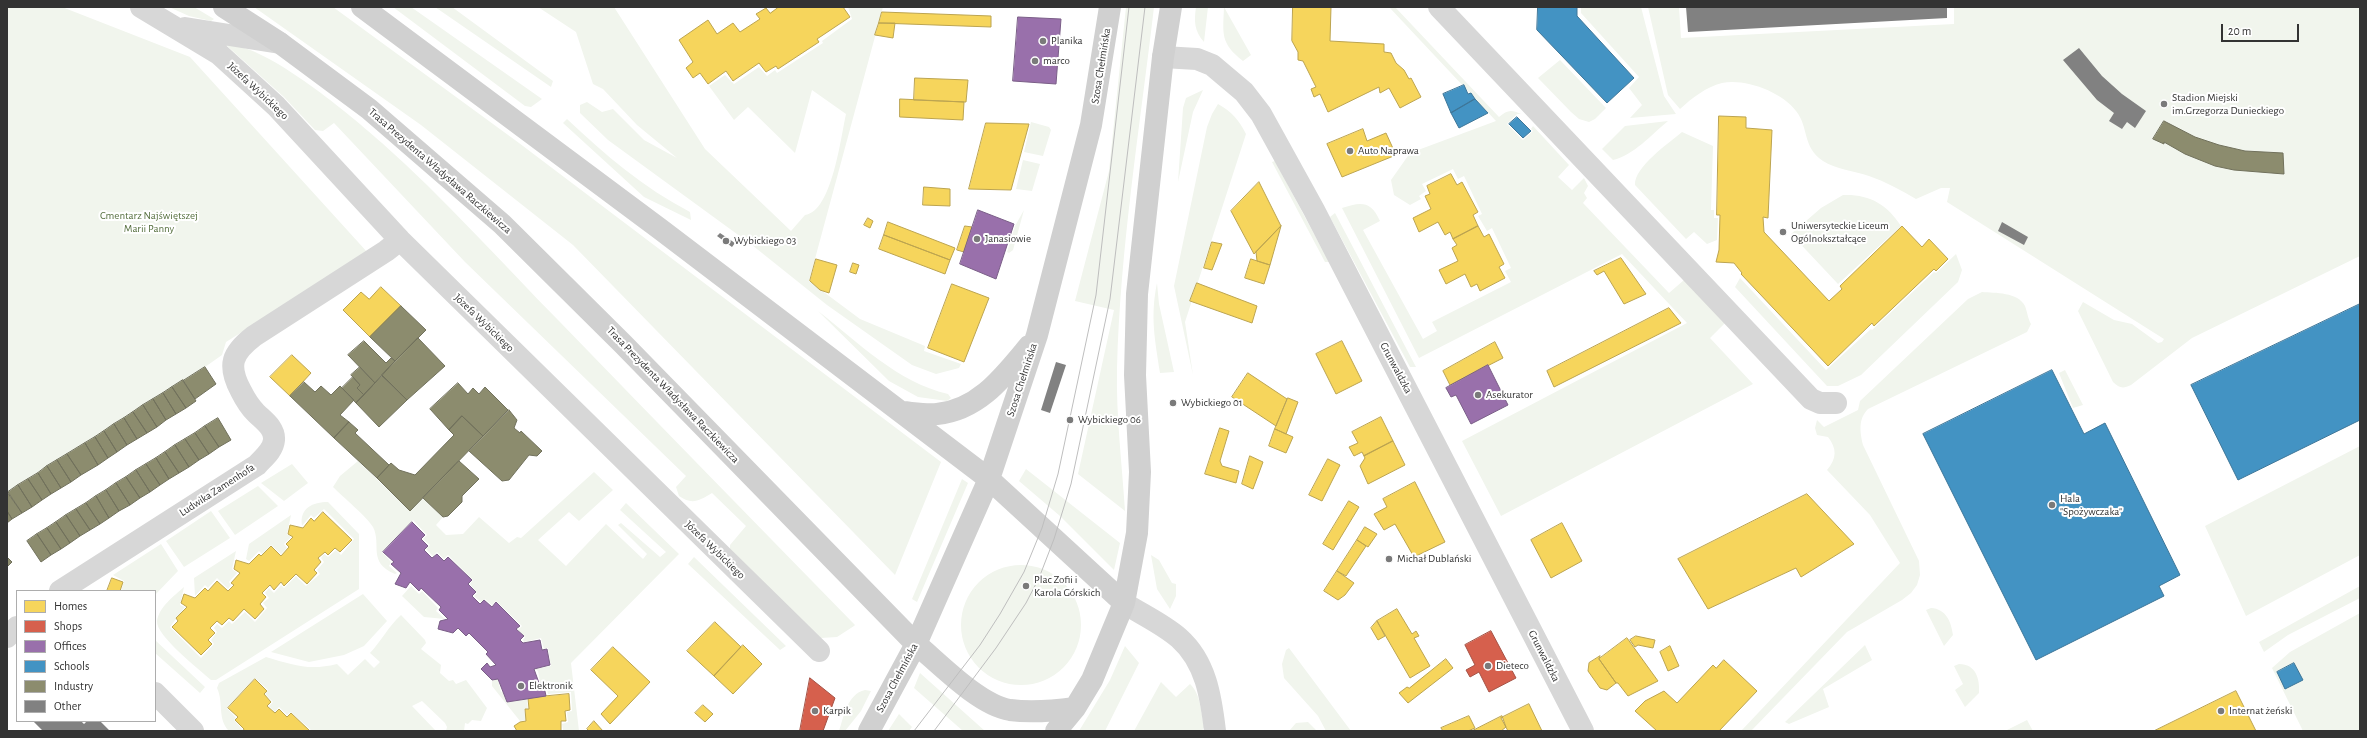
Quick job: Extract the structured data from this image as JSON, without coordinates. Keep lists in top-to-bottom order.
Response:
{
  "streets": {
    "main road": ["Szosa Chełmińska", "Trasa Prezydenta Władysława Raczkiewicza"],
    "street": ["Józefa Wybickiego", "Grunwaldzka", "Ludwika Zamenhofa"]
  },
  "crossings": [
    ["Szosa Chełmińska", "Trasa Prezydenta Władysława Raczkiewicza"],
    ["Józefa Wybickiego", "Trasa Prezydenta Władysława Raczkiewicza"],
    ["Józefa Wybickiego", "Ludwika Zamenhofa"]
  ],
  "parks": ["Cmentarz Najświętszej Marii Panny"],
  "places": [
    "Planika",
    "marco",
    "Stadion Miejski im.Grzegorza Dunieckiego",
    "Auto Naprawa",
    "Uniwersyteckie Liceum Ogólnokształcące",
    "Janasiowie",
    "Wybickiego 03",
    "Asekurator",
    "Wybickiego 01",
    "Wybickiego 06",
    "Hala \"Spożywczaka\"",
    "Michał Dublański",
    "Plac Zofii i Karola Górskich",
    "Dieteco",
    "Elektronik",
    "Karpik",
    "Internat żeński"
  ],
  "legend": [
    "Homes",
    "Shops",
    "Offices",
    "Schools",
    "Industry",
    "Other"
  ],
  "scale_bar": "20 m"
}
